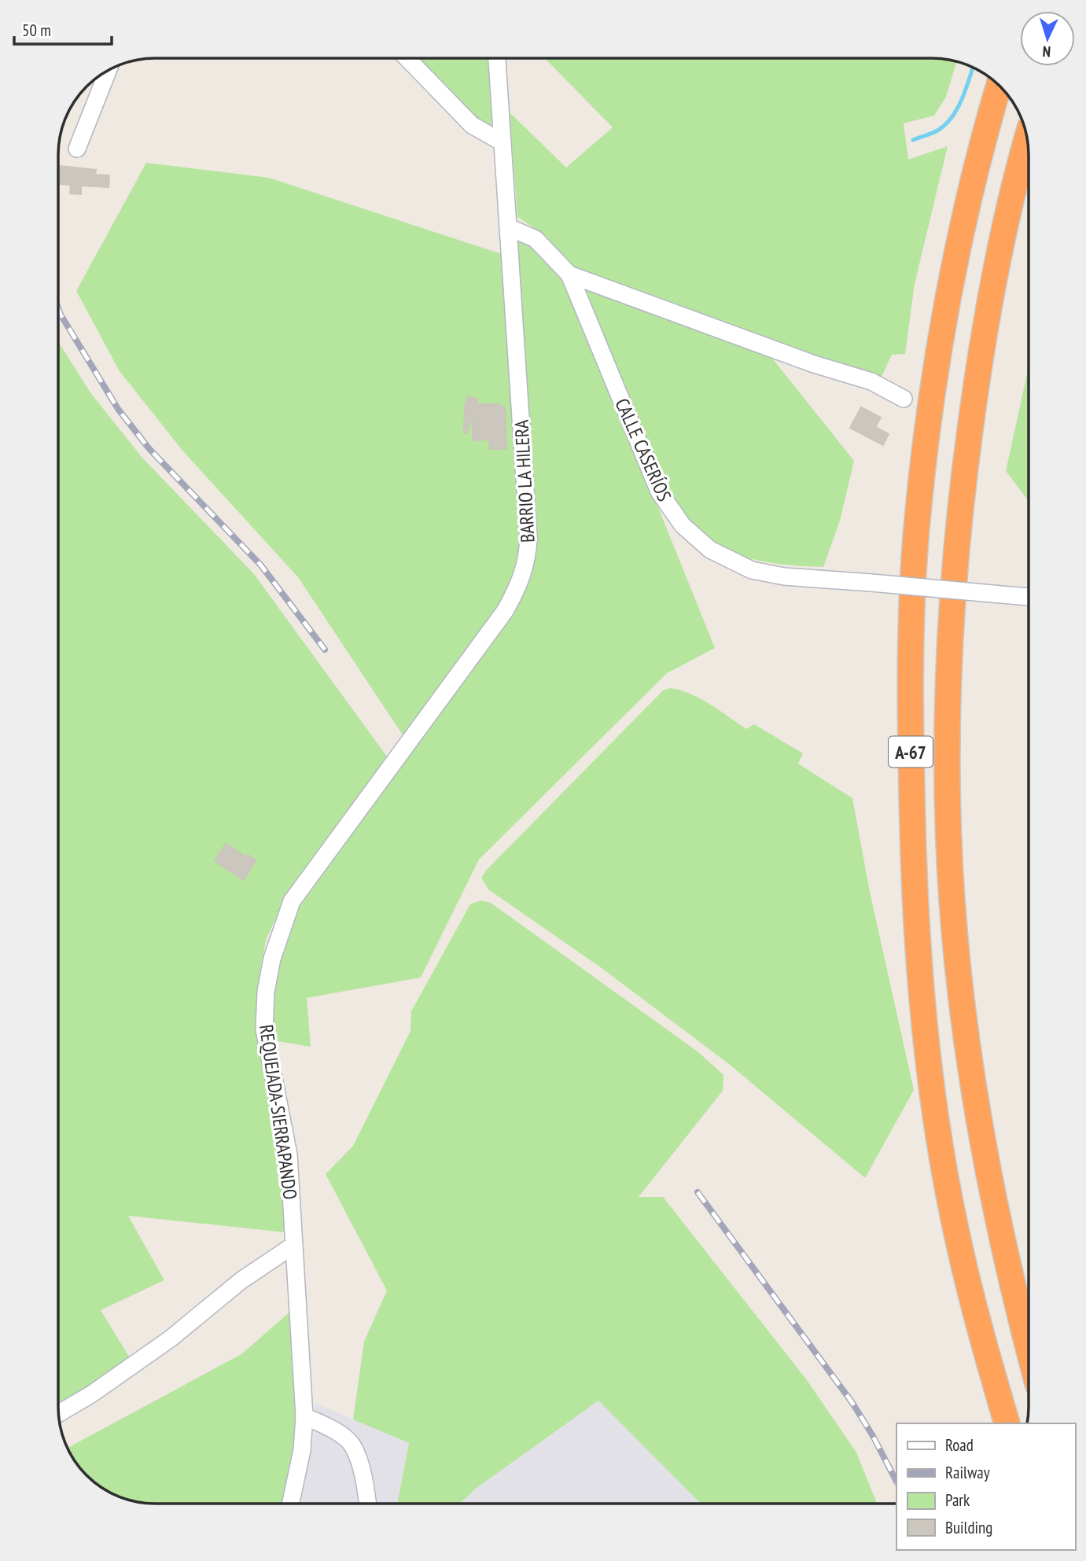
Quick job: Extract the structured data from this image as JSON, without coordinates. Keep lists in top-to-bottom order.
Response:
{
  "streets": {
    "highway": ["A-67"],
    "street": ["CALLE CASERÍOS", "BARRIO LA HILERA", "REQUEJADA-SIERRAPANDO"]
  },
  "crossings": [
    ["CALLE CASERÍOS", "BARRIO LA HILERA"],
    ["BARRIO LA HILERA", "REQUEJADA-SIERRAPANDO"]
  ],
  "legend": [
    "Road",
    "Railway",
    "Park",
    "Building"
  ],
  "scale_bar": "50 m",
  "north": "bottom"
}
